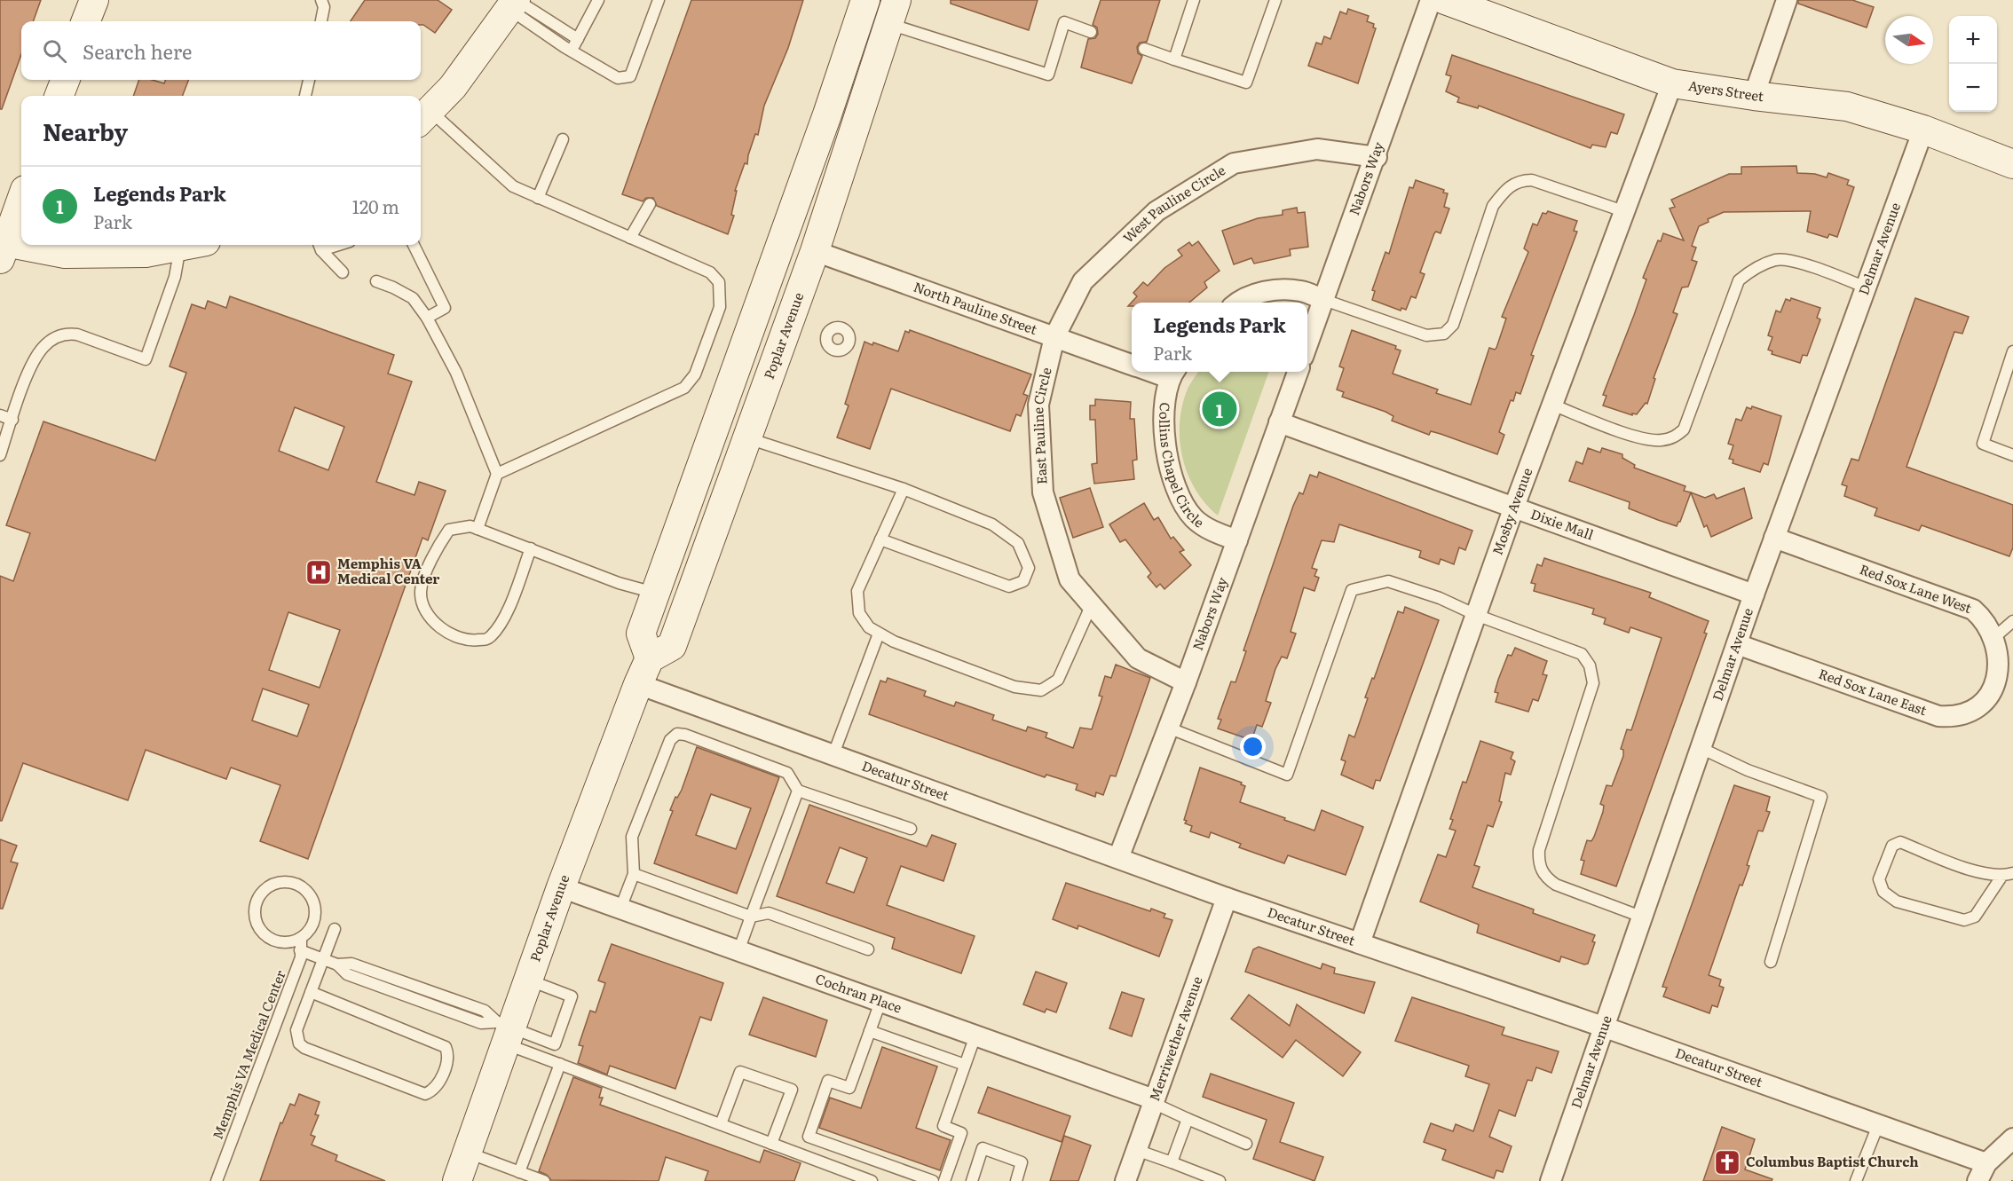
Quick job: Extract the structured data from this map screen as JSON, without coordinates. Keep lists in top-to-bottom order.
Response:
{
  "streets": {
    "main road": ["Ayers Street", "Poplar Avenue"],
    "street": [
      "Nabors Way",
      "West Pauline Circle",
      "Delmar Avenue",
      "North Pauline Street",
      "East Pauline Circle",
      "Collins Chapel Circle",
      "Mosby Avenue",
      "Dixie Mall",
      "Red Sox Lane West",
      "Red Sox Lane East",
      "Decatur Street",
      "Cochran Place",
      "Merriwether Avenue"
    ],
    "lane": ["Memphis VA Medical Center"]
  },
  "crossings": [
    ["Ayers Street", "Delmar Avenue"],
    ["Ayers Street", "Mosby Avenue"],
    ["Nabors Way", "West Pauline Circle"],
    ["Nabors Way", "East Pauline Circle"],
    ["Nabors Way", "Collins Chapel Circle"],
    ["Nabors Way", "Dixie Mall"],
    ["Nabors Way", "Decatur Street"],
    ["West Pauline Circle", "North Pauline Street"],
    ["West Pauline Circle", "East Pauline Circle"],
    ["Delmar Avenue", "Dixie Mall"],
    ["Delmar Avenue", "Red Sox Lane West"],
    ["Delmar Avenue", "Red Sox Lane East"],
    ["Delmar Avenue", "Decatur Street"],
    ["North Pauline Street", "Poplar Avenue"],
    ["North Pauline Street", "East Pauline Circle"],
    ["Poplar Avenue", "Decatur Street"],
    ["Poplar Avenue", "Cochran Place"],
    ["Mosby Avenue", "Dixie Mall"],
    ["Mosby Avenue", "Decatur Street"],
    ["Red Sox Lane West", "Red Sox Lane East"],
    ["Decatur Street", "Merriwether Avenue"],
    ["Cochran Place", "Merriwether Avenue"]
  ],
  "places": {
    "hospital": ["Memphis VA Medical Center"],
    "church": ["Columbus Baptist Church"]
  },
  "north": "right",
  "page": {
    "map_buttons": ["+", "−"],
    "search": "Search here",
    "heading": "Nearby",
    "list": [
      {
        "mark": "1",
        "name": "Legends Park",
        "note": "Park",
        "value": "120 m"
      }
    ],
    "popup": ["Legends Park", "Park"],
    "pins": "1"
  }
}
